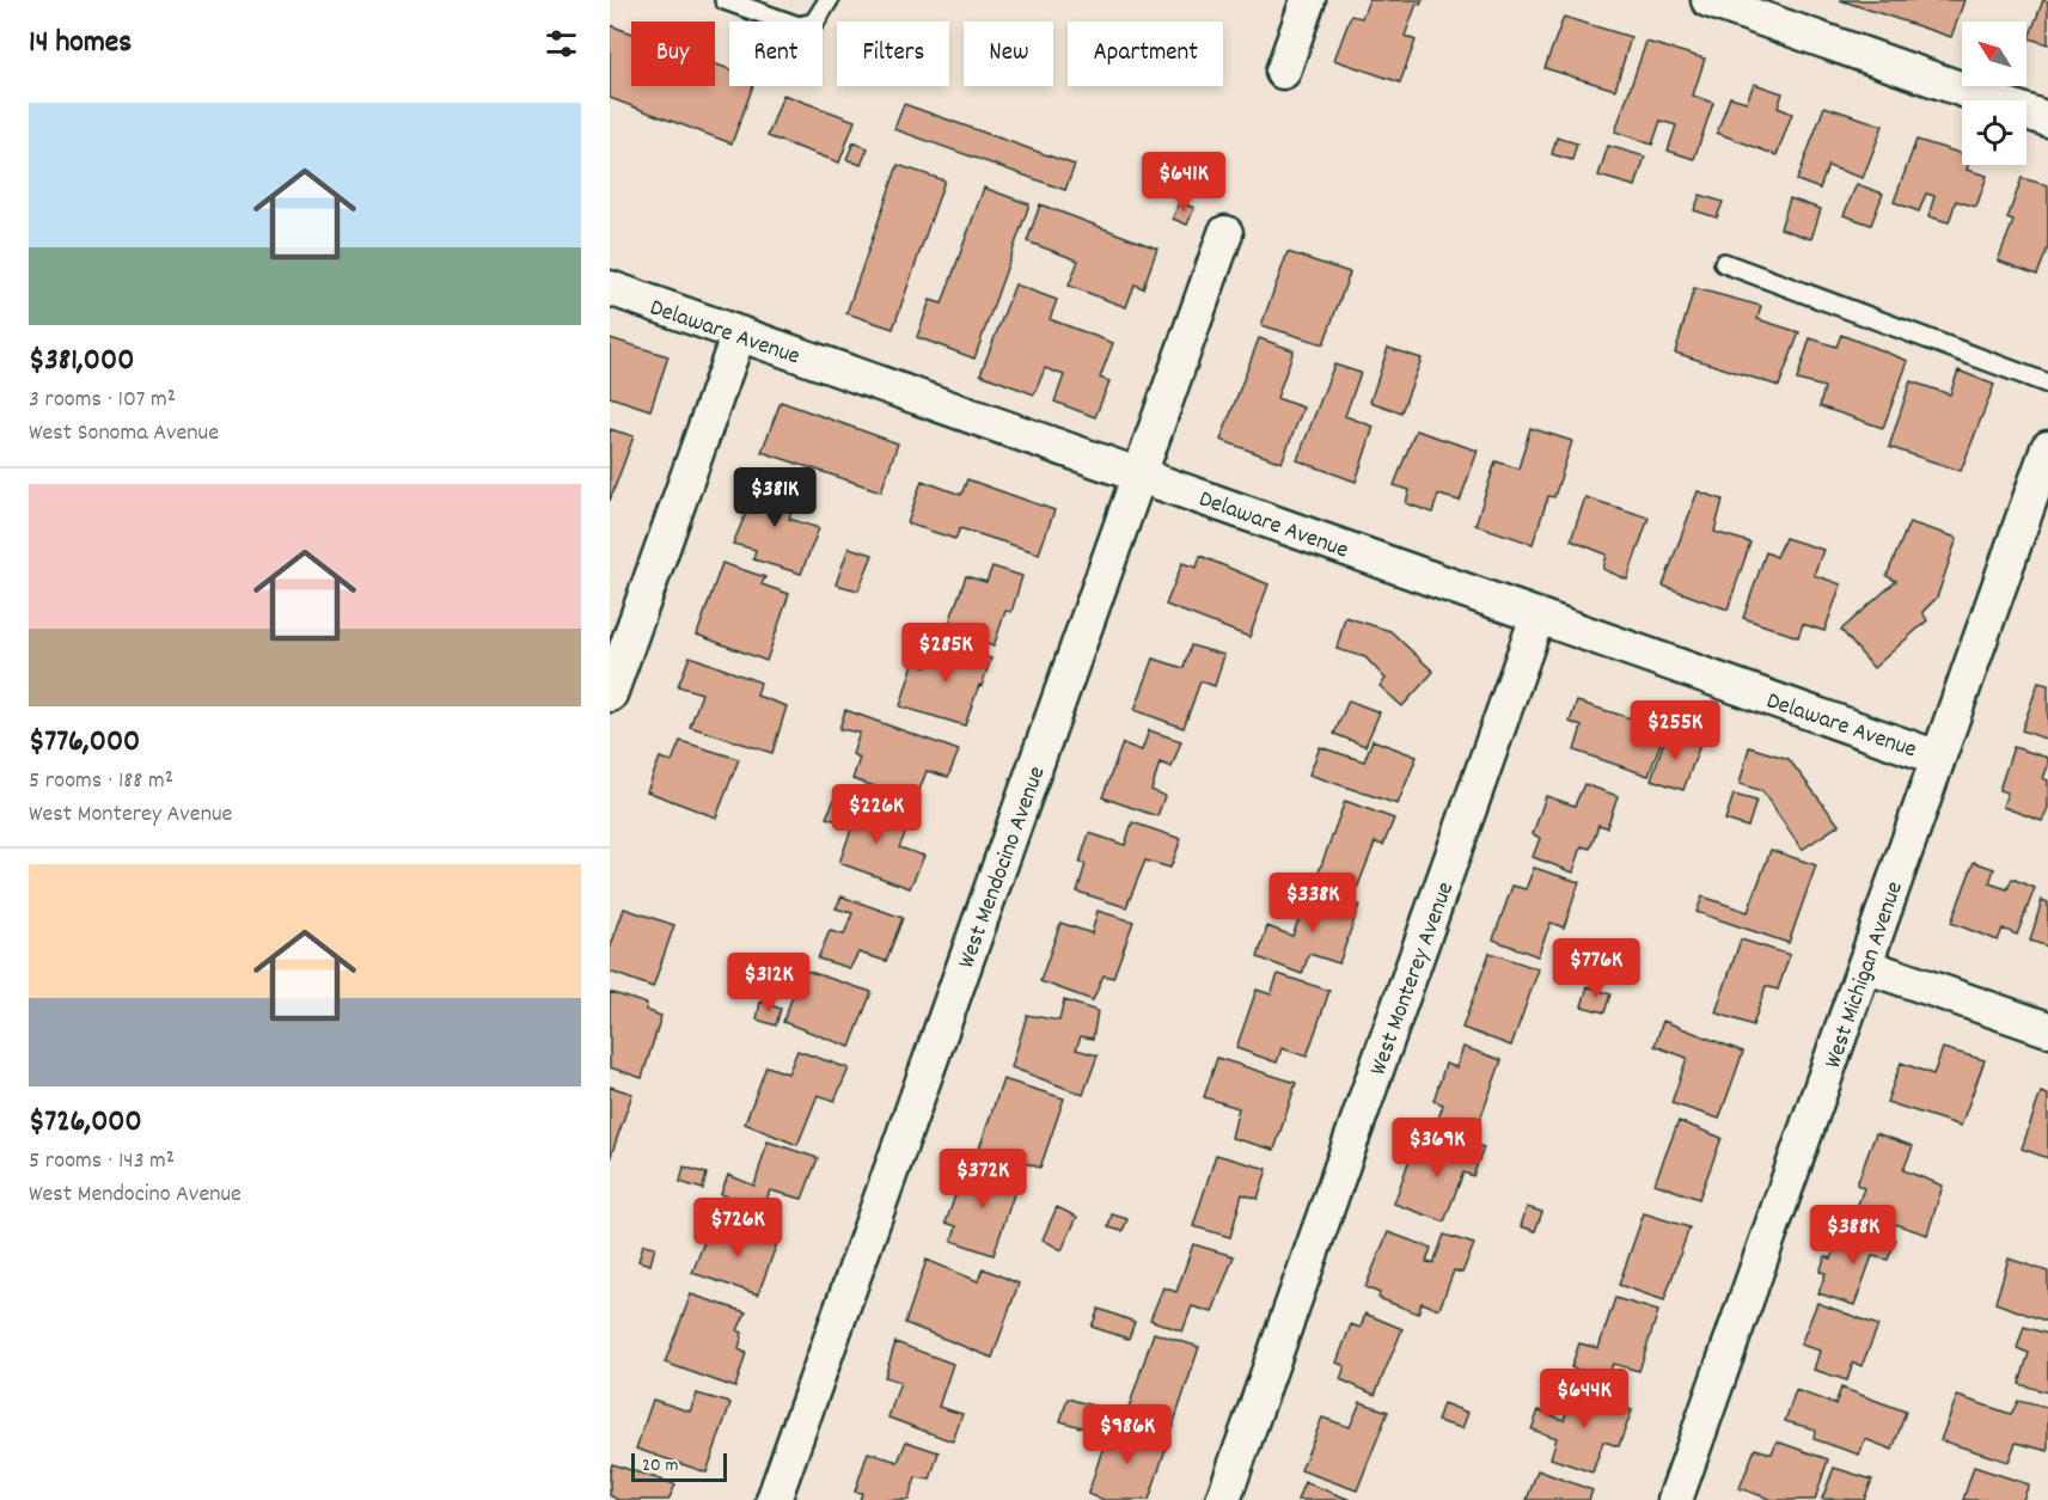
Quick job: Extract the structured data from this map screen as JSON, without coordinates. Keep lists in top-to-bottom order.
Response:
{
  "streets": {
    "street": [
      "Delaware Avenue",
      "West Mendocino Avenue",
      "West Michigan Avenue",
      "West Monterey Avenue"
    ]
  },
  "crossings": [
    ["Delaware Avenue", "West Mendocino Avenue"],
    ["Delaware Avenue", "West Michigan Avenue"],
    ["Delaware Avenue", "West Monterey Avenue"]
  ],
  "scale_bar": "20 m",
  "north": "top left",
  "page": {
    "heading": "14 homes",
    "chip": [
      "Buy",
      "Rent",
      "Filters",
      "New",
      "Apartment"
    ],
    "list": [
      {
        "name": "$381,000",
        "note": "3 rooms · 107 m² · West Sonoma Avenue"
      },
      {
        "name": "$776,000",
        "note": "5 rooms · 188 m² · West Monterey Avenue"
      },
      {
        "name": "$726,000",
        "note": "5 rooms · 143 m² · West Mendocino Avenue"
      }
    ],
    "price": [
      "$641K",
      "$381K",
      "$285K",
      "$255K",
      "$226K",
      "$338K",
      "$776K",
      "$312K",
      "$369K",
      "$372K",
      "$726K",
      "$388K",
      "$644K",
      "$986K"
    ],
    "scale": "20 m"
  }
}
